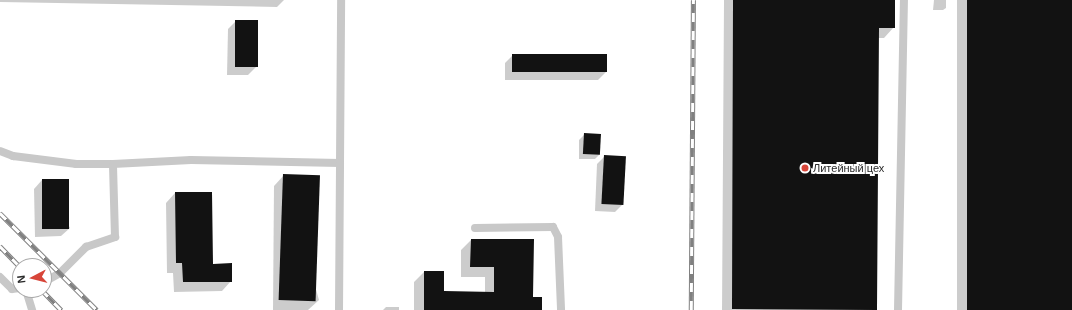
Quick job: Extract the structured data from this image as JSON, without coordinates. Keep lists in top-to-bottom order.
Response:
{
  "places": ["Литейный цех"],
  "north": "left"
}
